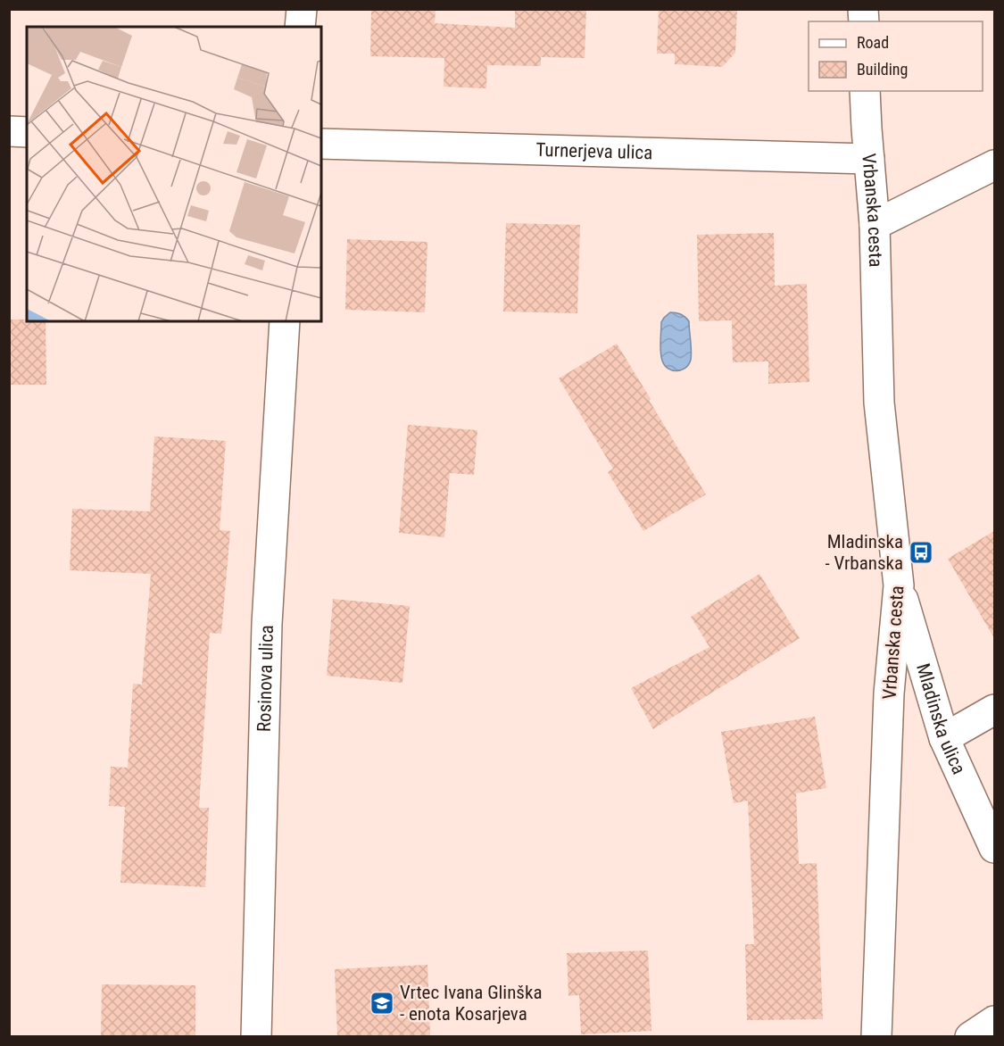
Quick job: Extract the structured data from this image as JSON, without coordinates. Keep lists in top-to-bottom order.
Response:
{
  "streets": {
    "street": [
      "Turnerjeva ulica",
      "Vrbanska cesta",
      "Rosinova ulica",
      "Mladinska ulica"
    ]
  },
  "crossings": [
    ["Turnerjeva ulica", "Vrbanska cesta"],
    ["Vrbanska cesta", "Mladinska ulica"]
  ],
  "places": {
    "bus stop": ["Mladinska - Vrbanska"],
    "school or university": ["Vrtec Ivana Glinška - enota Kosarjeva"]
  },
  "legend": ["Road", "Building"]
}
